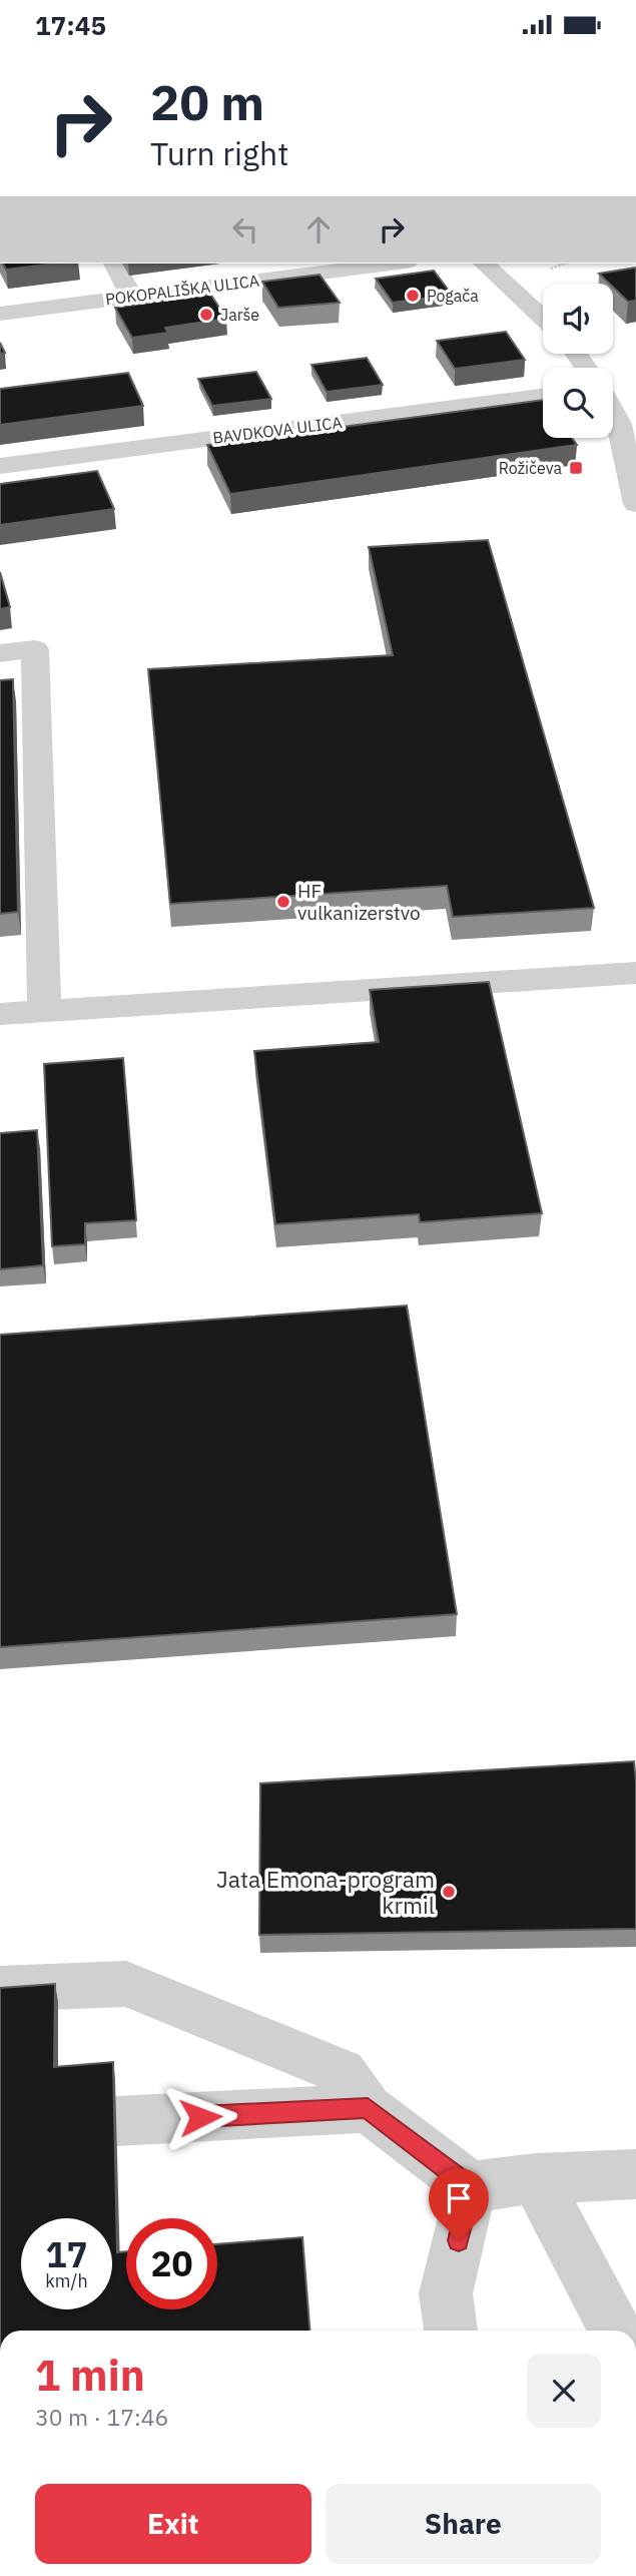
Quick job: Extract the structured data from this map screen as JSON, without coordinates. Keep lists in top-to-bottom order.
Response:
{
  "streets": {
    "street": ["POKOPALIŠKA ULICA", "BAVDKOVA ULICA"]
  },
  "places": {
    "other": [
      "Pogača",
      "Jarše",
      "HF vulkanizerstvo",
      "Jata Emona-program krmil"
    ],
    "transit": ["Rožičeva"]
  },
  "page": {
    "status": "17:45",
    "turn": ["20 m", "Turn right"],
    "speed": "17 km/h",
    "limit": "20",
    "heading": ["1 min", "30 m · 17:46"],
    "buttons": ["Exit", "Share"]
  }
}
